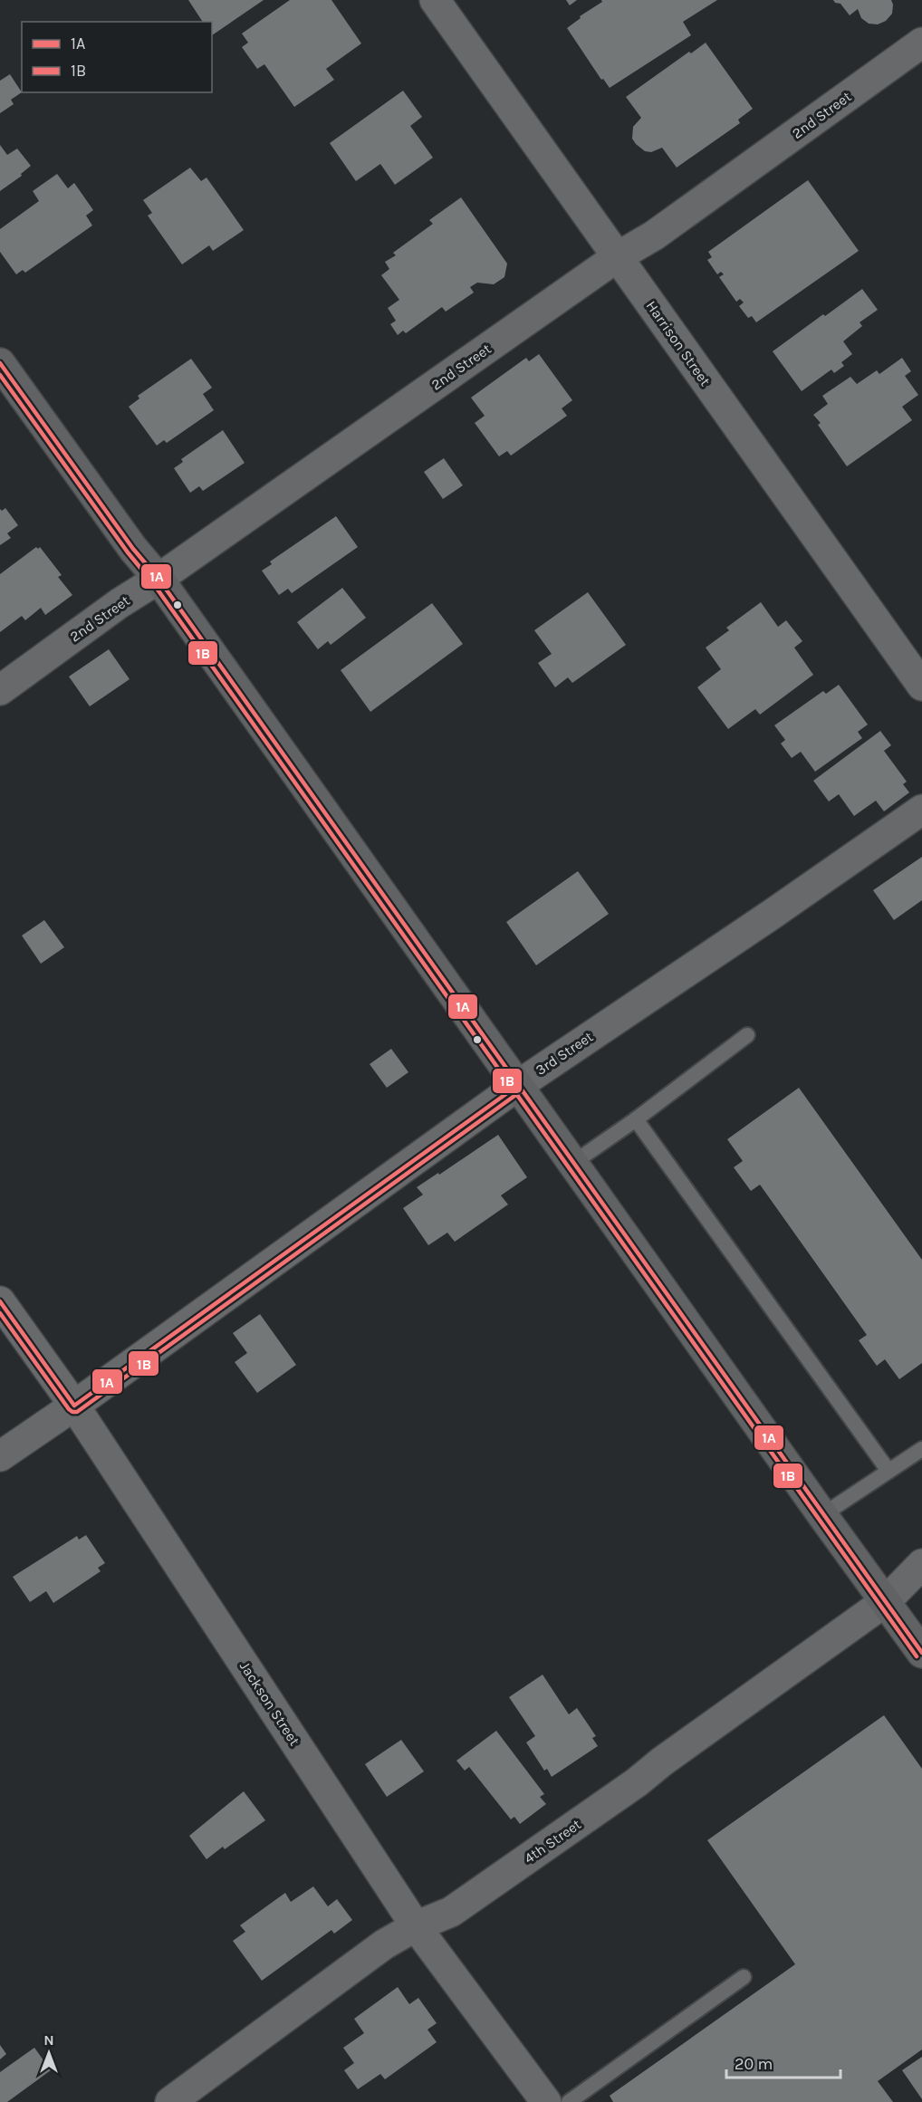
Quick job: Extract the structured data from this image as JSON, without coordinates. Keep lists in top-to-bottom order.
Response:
{
  "streets": {
    "street": [
      "2nd Street",
      "Harrison Street",
      "3rd Street",
      "Jackson Street",
      "4th Street"
    ]
  },
  "crossings": [
    ["2nd Street", "Harrison Street"],
    ["3rd Street", "Jackson Street"],
    ["Jackson Street", "4th Street"]
  ],
  "lines": ["transit line 1A", "transit line 1B"],
  "legend": ["1A", "1B"],
  "scale_bar": "20 m",
  "north": "top"
}
